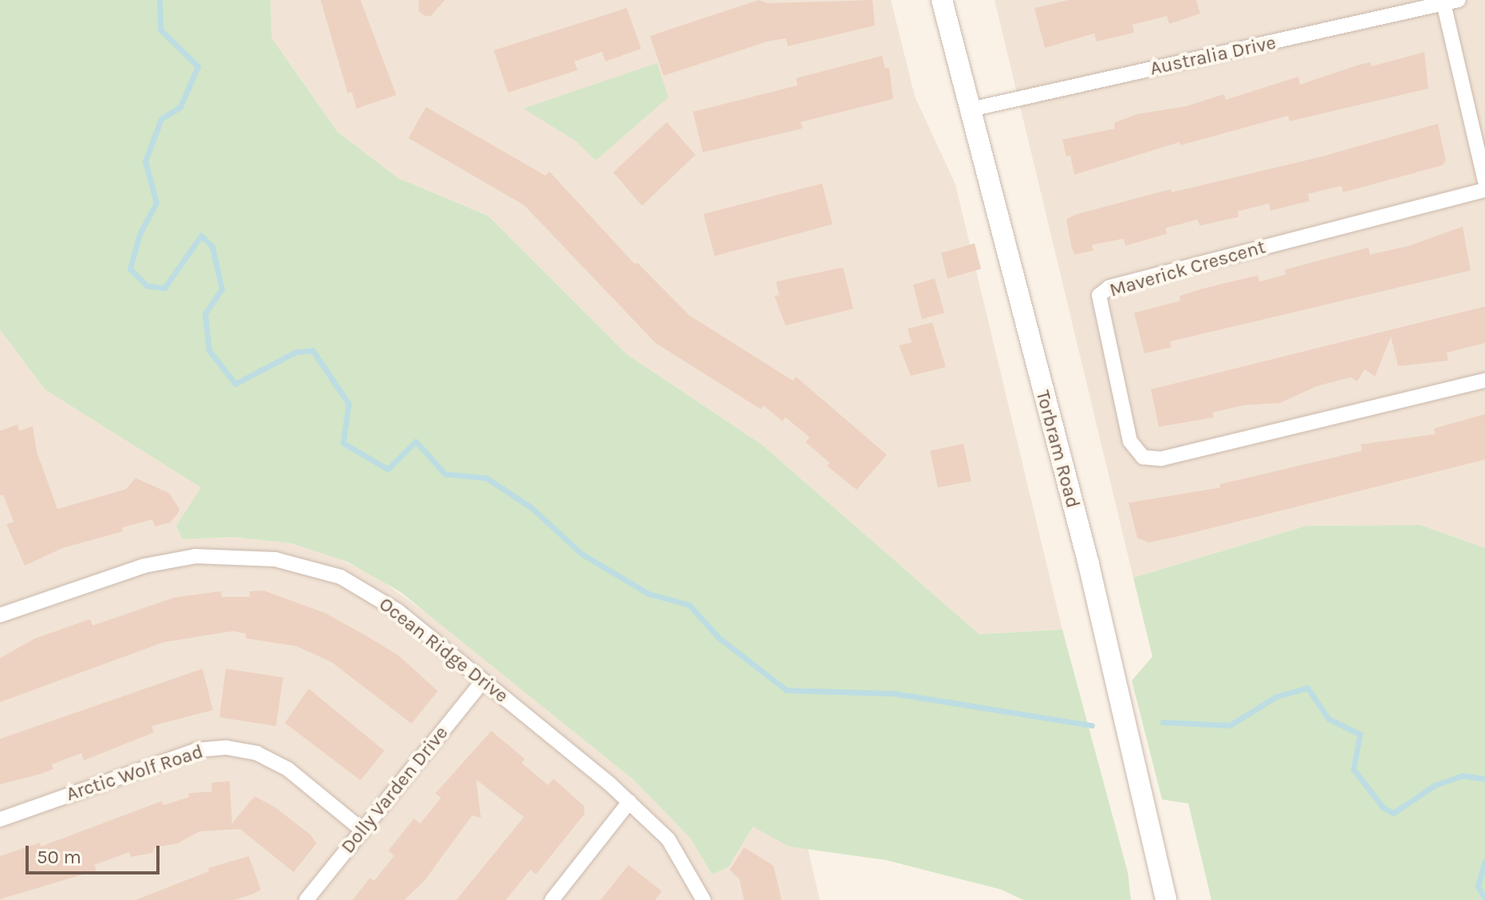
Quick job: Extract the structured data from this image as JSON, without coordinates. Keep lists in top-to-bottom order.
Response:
{
  "streets": {
    "main road": ["Torbram Road"],
    "street": [
      "Australia Drive",
      "Maverick Crescent",
      "Ocean Ridge Drive",
      "Arctic Wolf Road",
      "Dolly Varden Drive"
    ]
  },
  "crossings": [
    ["Australia Drive", "Torbram Road"],
    ["Ocean Ridge Drive", "Dolly Varden Drive"],
    ["Arctic Wolf Road", "Dolly Varden Drive"]
  ],
  "scale_bar": "50 m"
}
